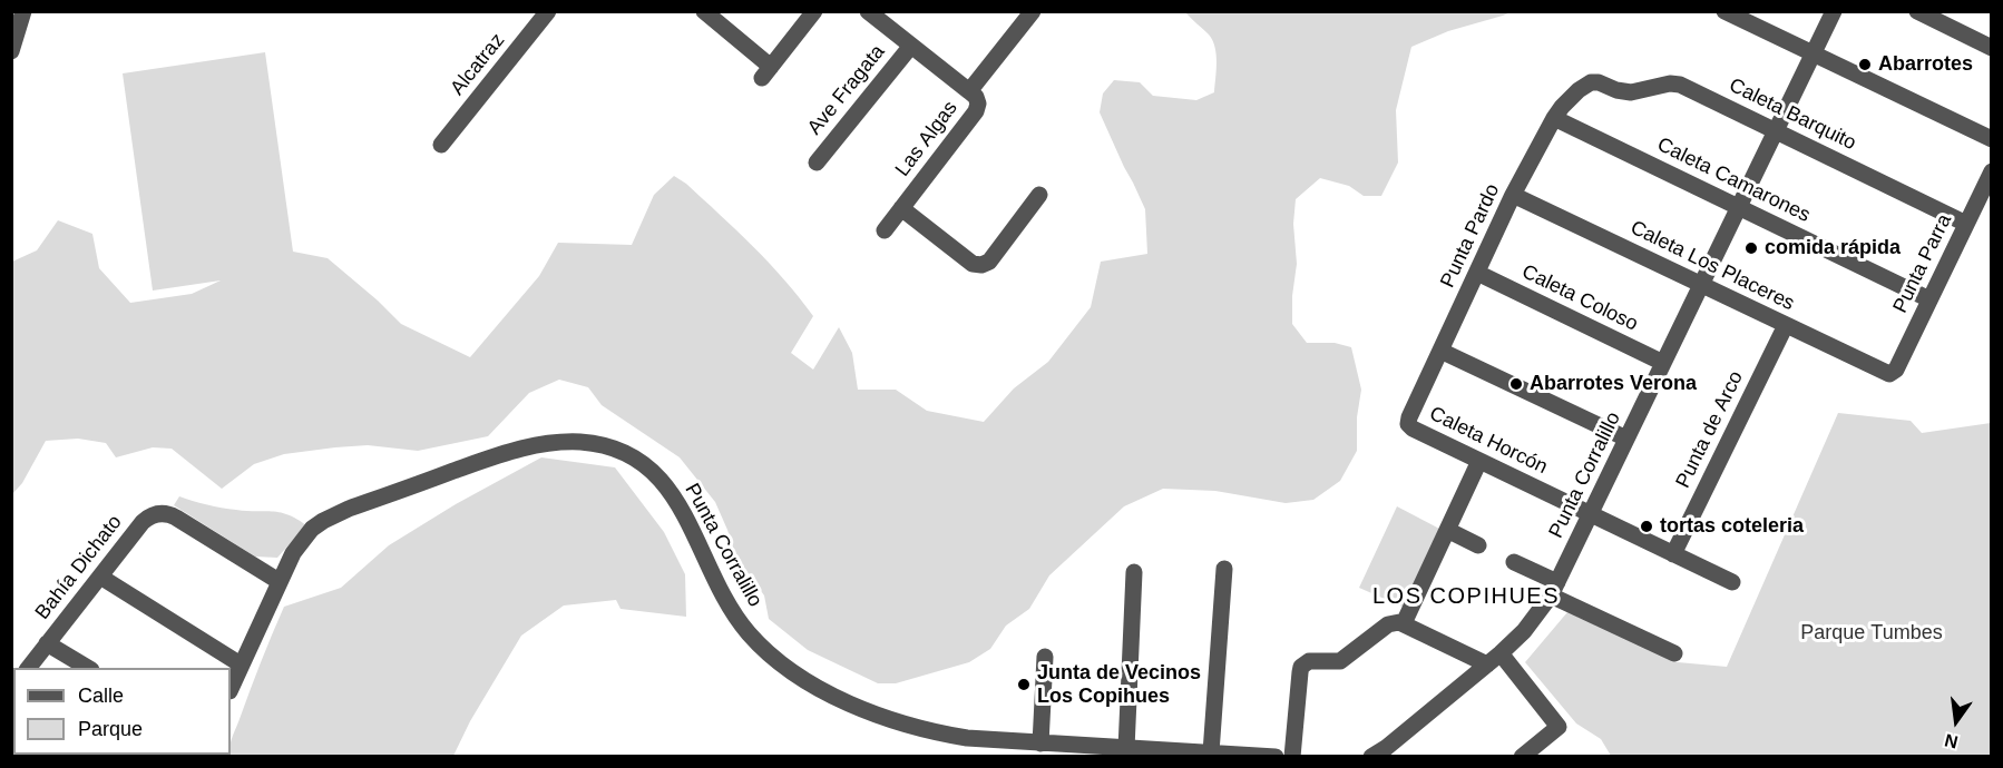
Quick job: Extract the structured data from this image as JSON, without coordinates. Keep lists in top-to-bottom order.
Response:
{
  "streets": {
    "street": [
      "Alcatraz",
      "Ave Fragata",
      "Caleta Barquito",
      "Las Algas",
      "Caleta Camarones",
      "Punta Pardo",
      "Punta Parra",
      "Caleta Los Placeres",
      "Caleta Coloso",
      "Punta de Arco",
      "Caleta Horcón",
      "Punta Corralillo",
      "Bahía Dichato"
    ]
  },
  "crossings": [
    ["Caleta Barquito", "Punta Pardo"],
    ["Caleta Barquito", "Punta Parra"],
    ["Caleta Barquito", "Punta Corralillo"],
    ["Caleta Camarones", "Punta Pardo"],
    ["Caleta Camarones", "Punta Parra"],
    ["Caleta Camarones", "Punta Corralillo"],
    ["Punta Pardo", "Caleta Los Placeres"],
    ["Punta Pardo", "Caleta Coloso"],
    ["Punta Pardo", "Caleta Horcón"],
    ["Punta Parra", "Caleta Los Placeres"],
    ["Caleta Los Placeres", "Punta de Arco"],
    ["Caleta Los Placeres", "Punta Corralillo"],
    ["Caleta Coloso", "Punta Corralillo"],
    ["Punta de Arco", "Caleta Horcón"],
    ["Caleta Horcón", "Punta Corralillo"],
    ["Punta Corralillo", "Bahía Dichato"]
  ],
  "districts": ["LOS COPIHUES"],
  "parks": ["Parque Tumbes"],
  "places": [
    "Abarrotes",
    "comida rápida",
    "Abarrotes Verona",
    "tortas coteleria",
    "Junta de Vecinos Los Copihues"
  ],
  "legend": ["Calle", "Parque"],
  "north": "bottom"
}
